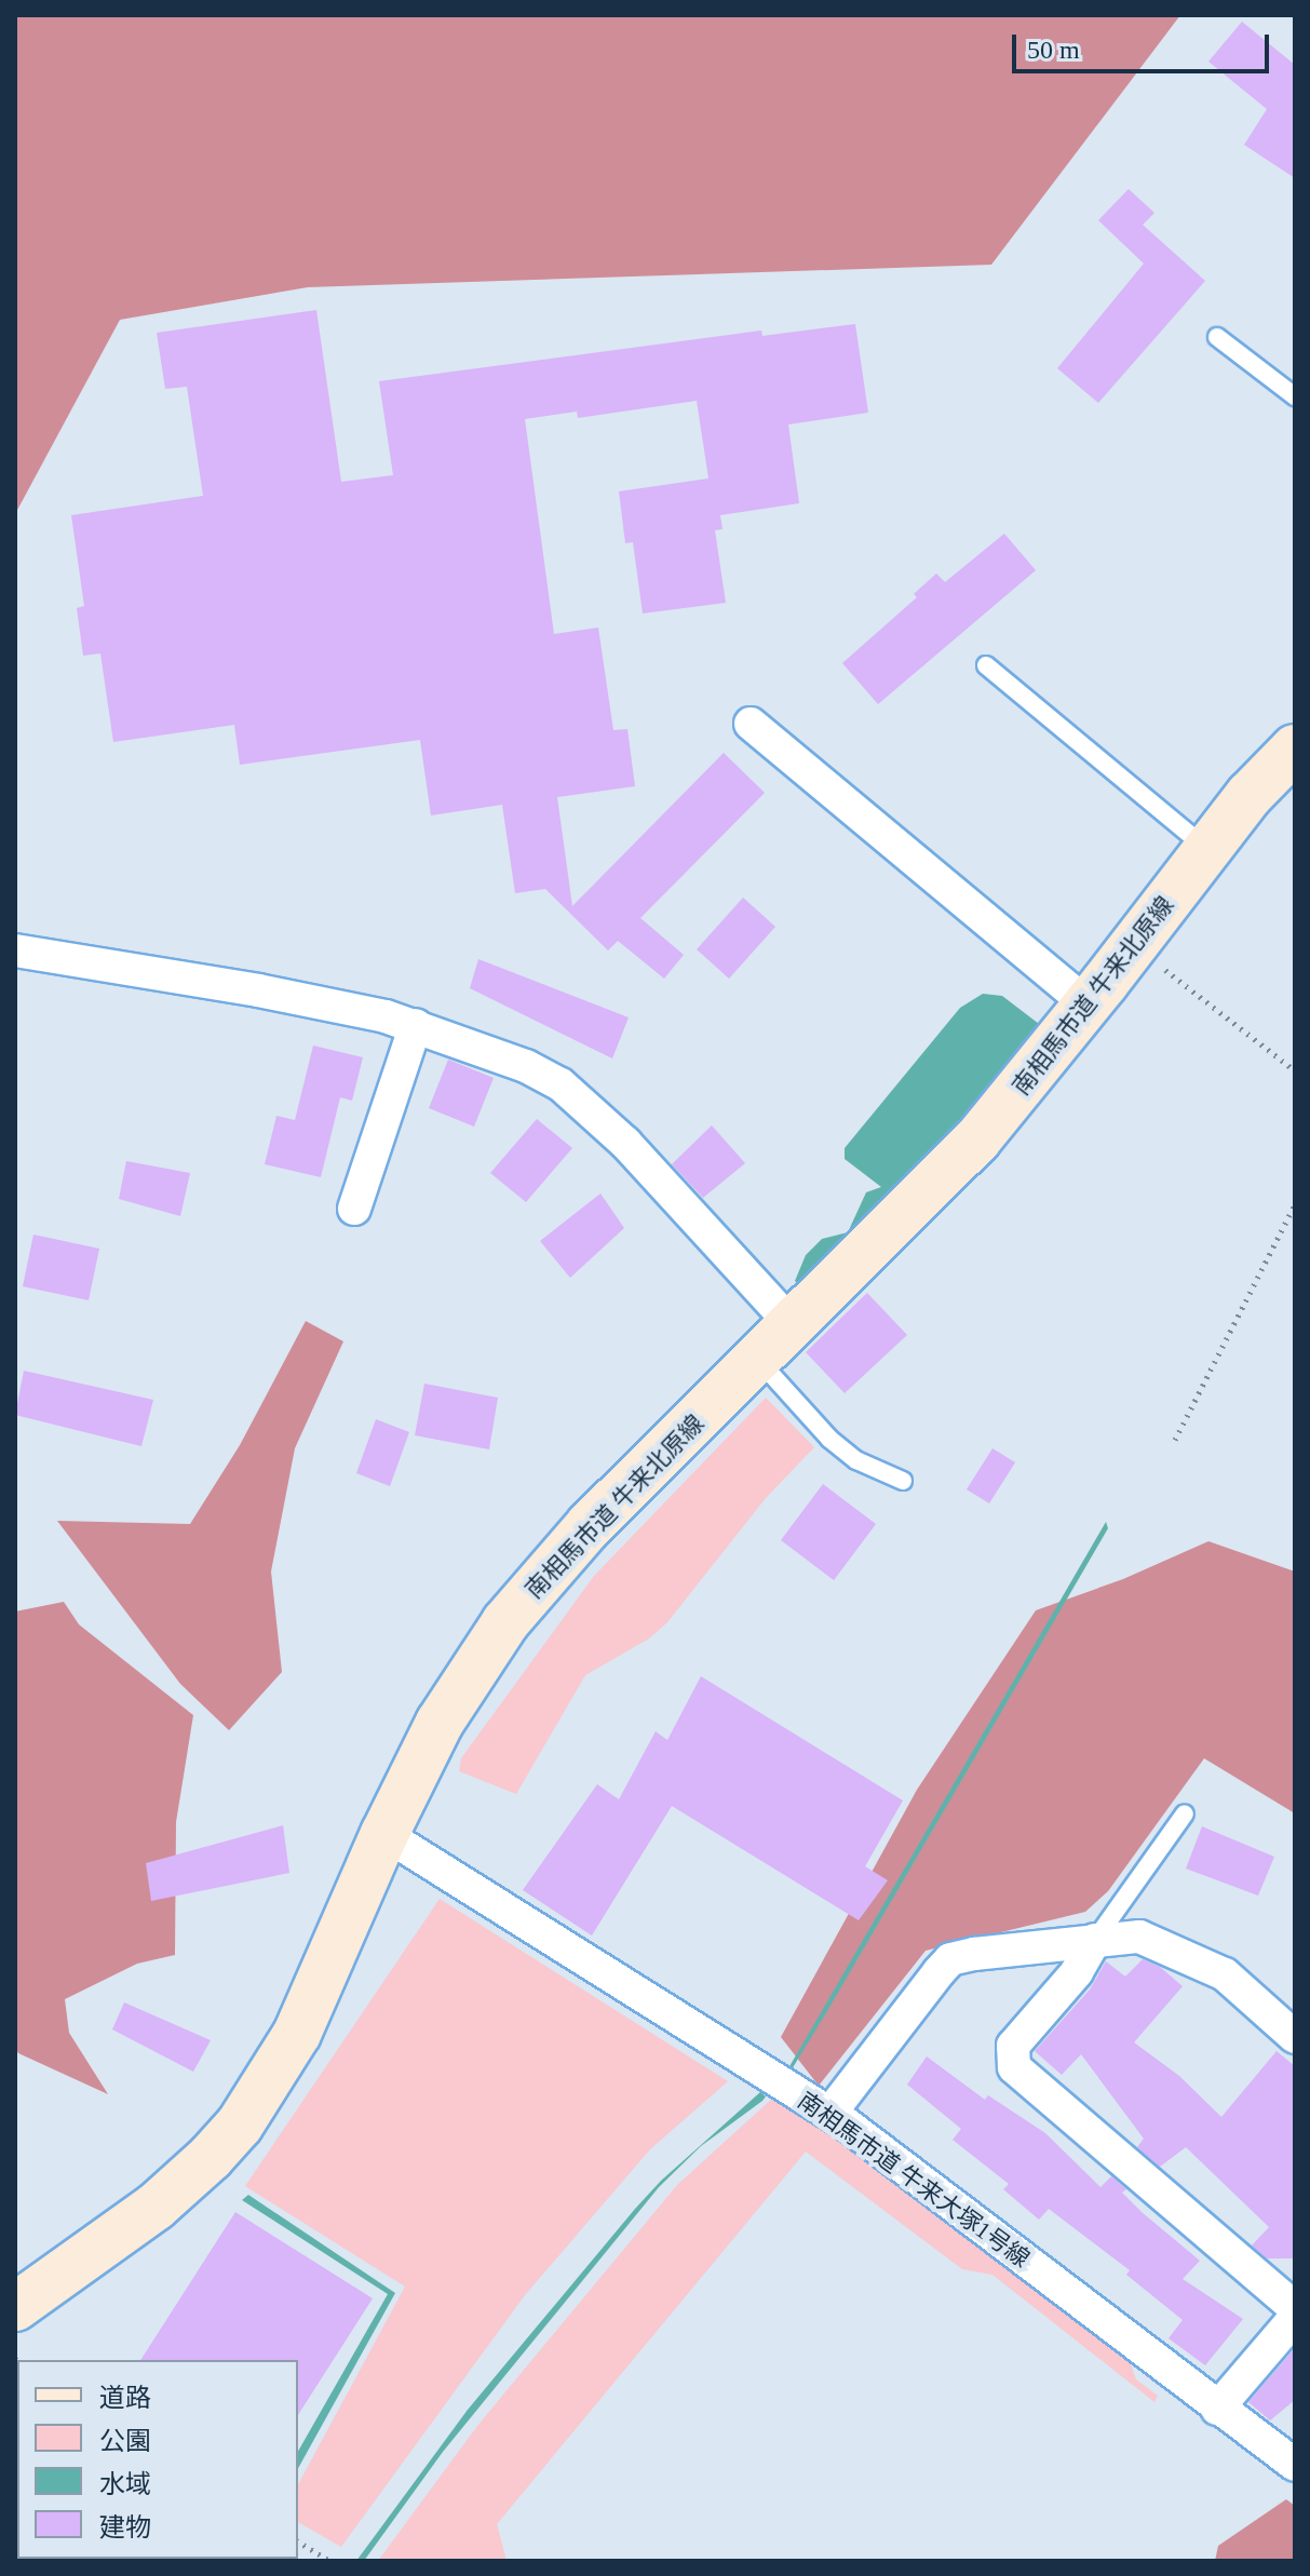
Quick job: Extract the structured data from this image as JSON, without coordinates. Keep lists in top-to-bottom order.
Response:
{
  "streets": {
    "street": ["南相馬市道 牛来北原線", "南相馬市道 牛来大塚1号線"]
  },
  "crossings": [
    ["南相馬市道 牛来北原線", "南相馬市道 牛来大塚1号線"]
  ],
  "legend": [
    "道路",
    "公園",
    "水域",
    "建物"
  ],
  "scale_bar": "50 m"
}
